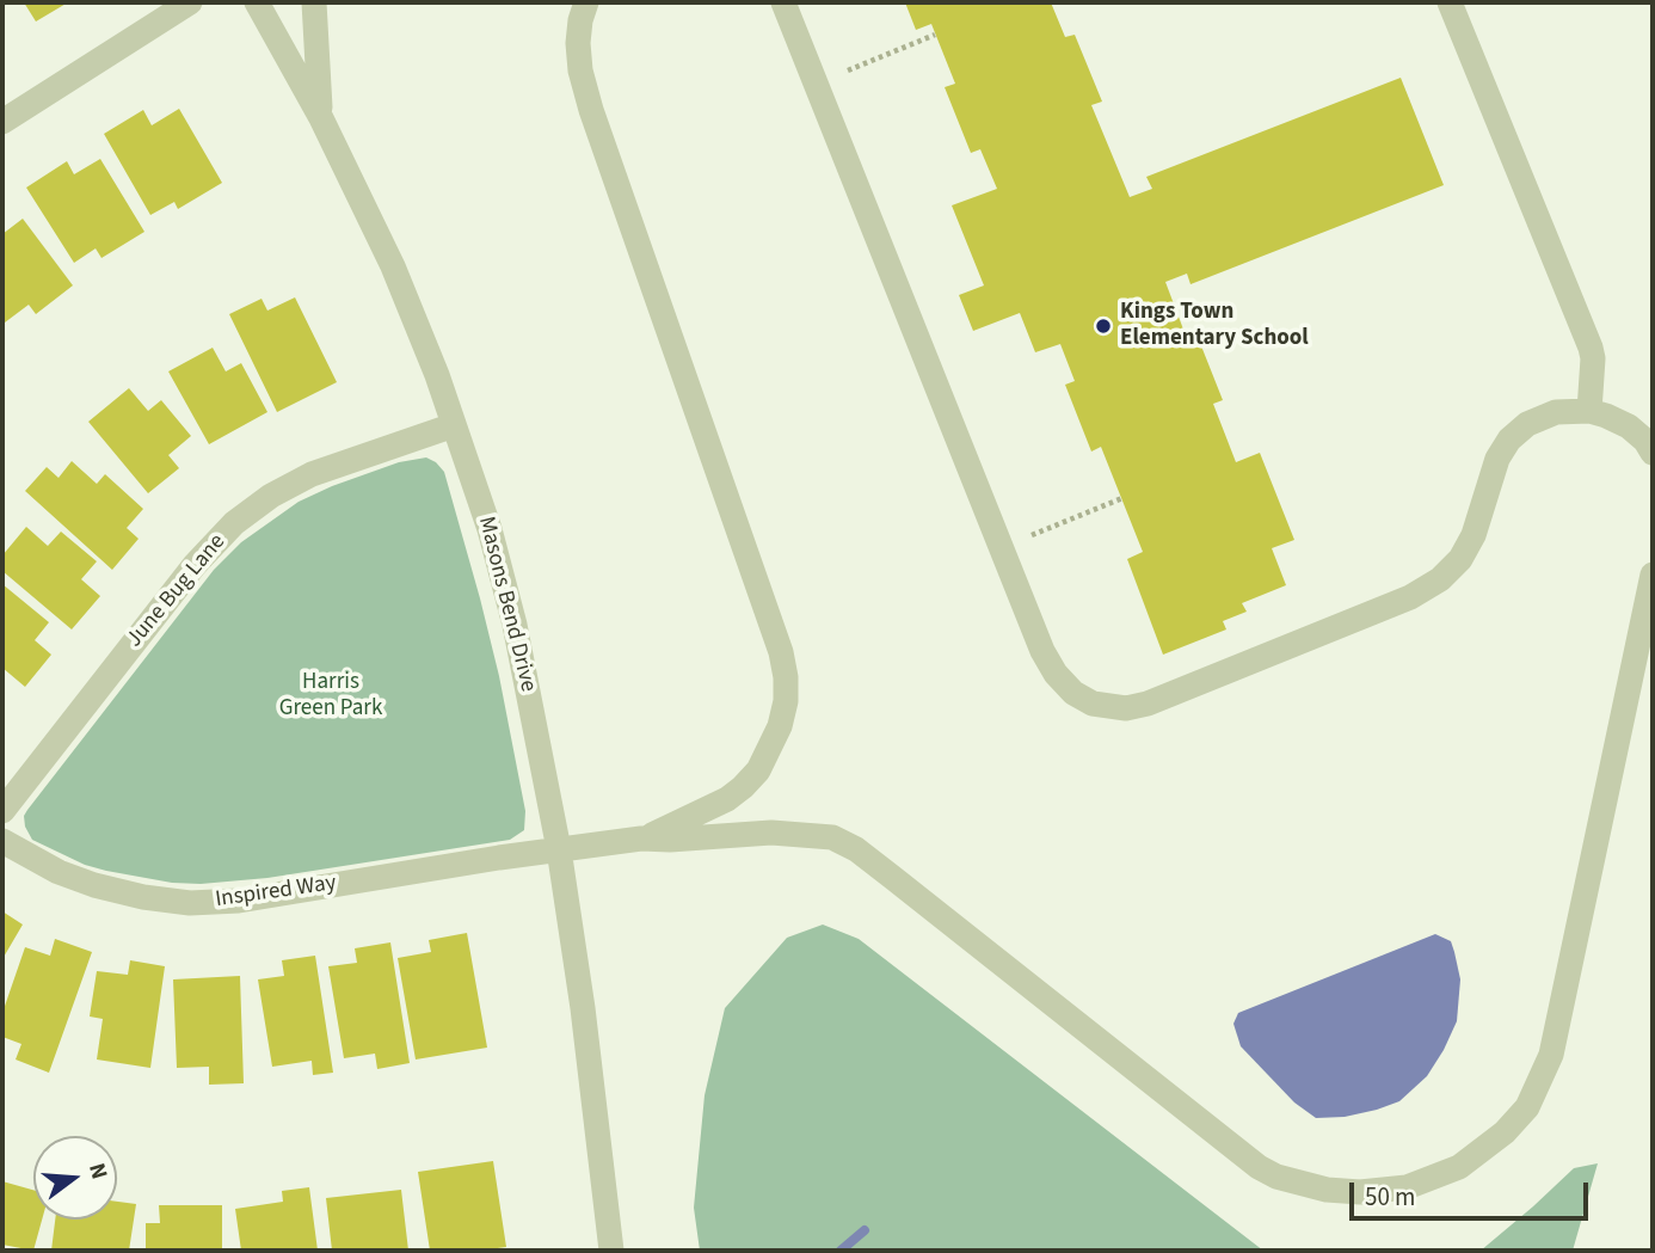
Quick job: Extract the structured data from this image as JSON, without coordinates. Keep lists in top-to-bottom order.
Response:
{
  "streets": {
    "street": ["June Bug Lane", "Masons Bend Drive", "Inspired Way"]
  },
  "crossings": [
    ["June Bug Lane", "Masons Bend Drive"],
    ["Masons Bend Drive", "Inspired Way"]
  ],
  "parks": ["Harris Green Park"],
  "places": ["Kings Town Elementary School"],
  "scale_bar": "50 m",
  "north": "right"
}
